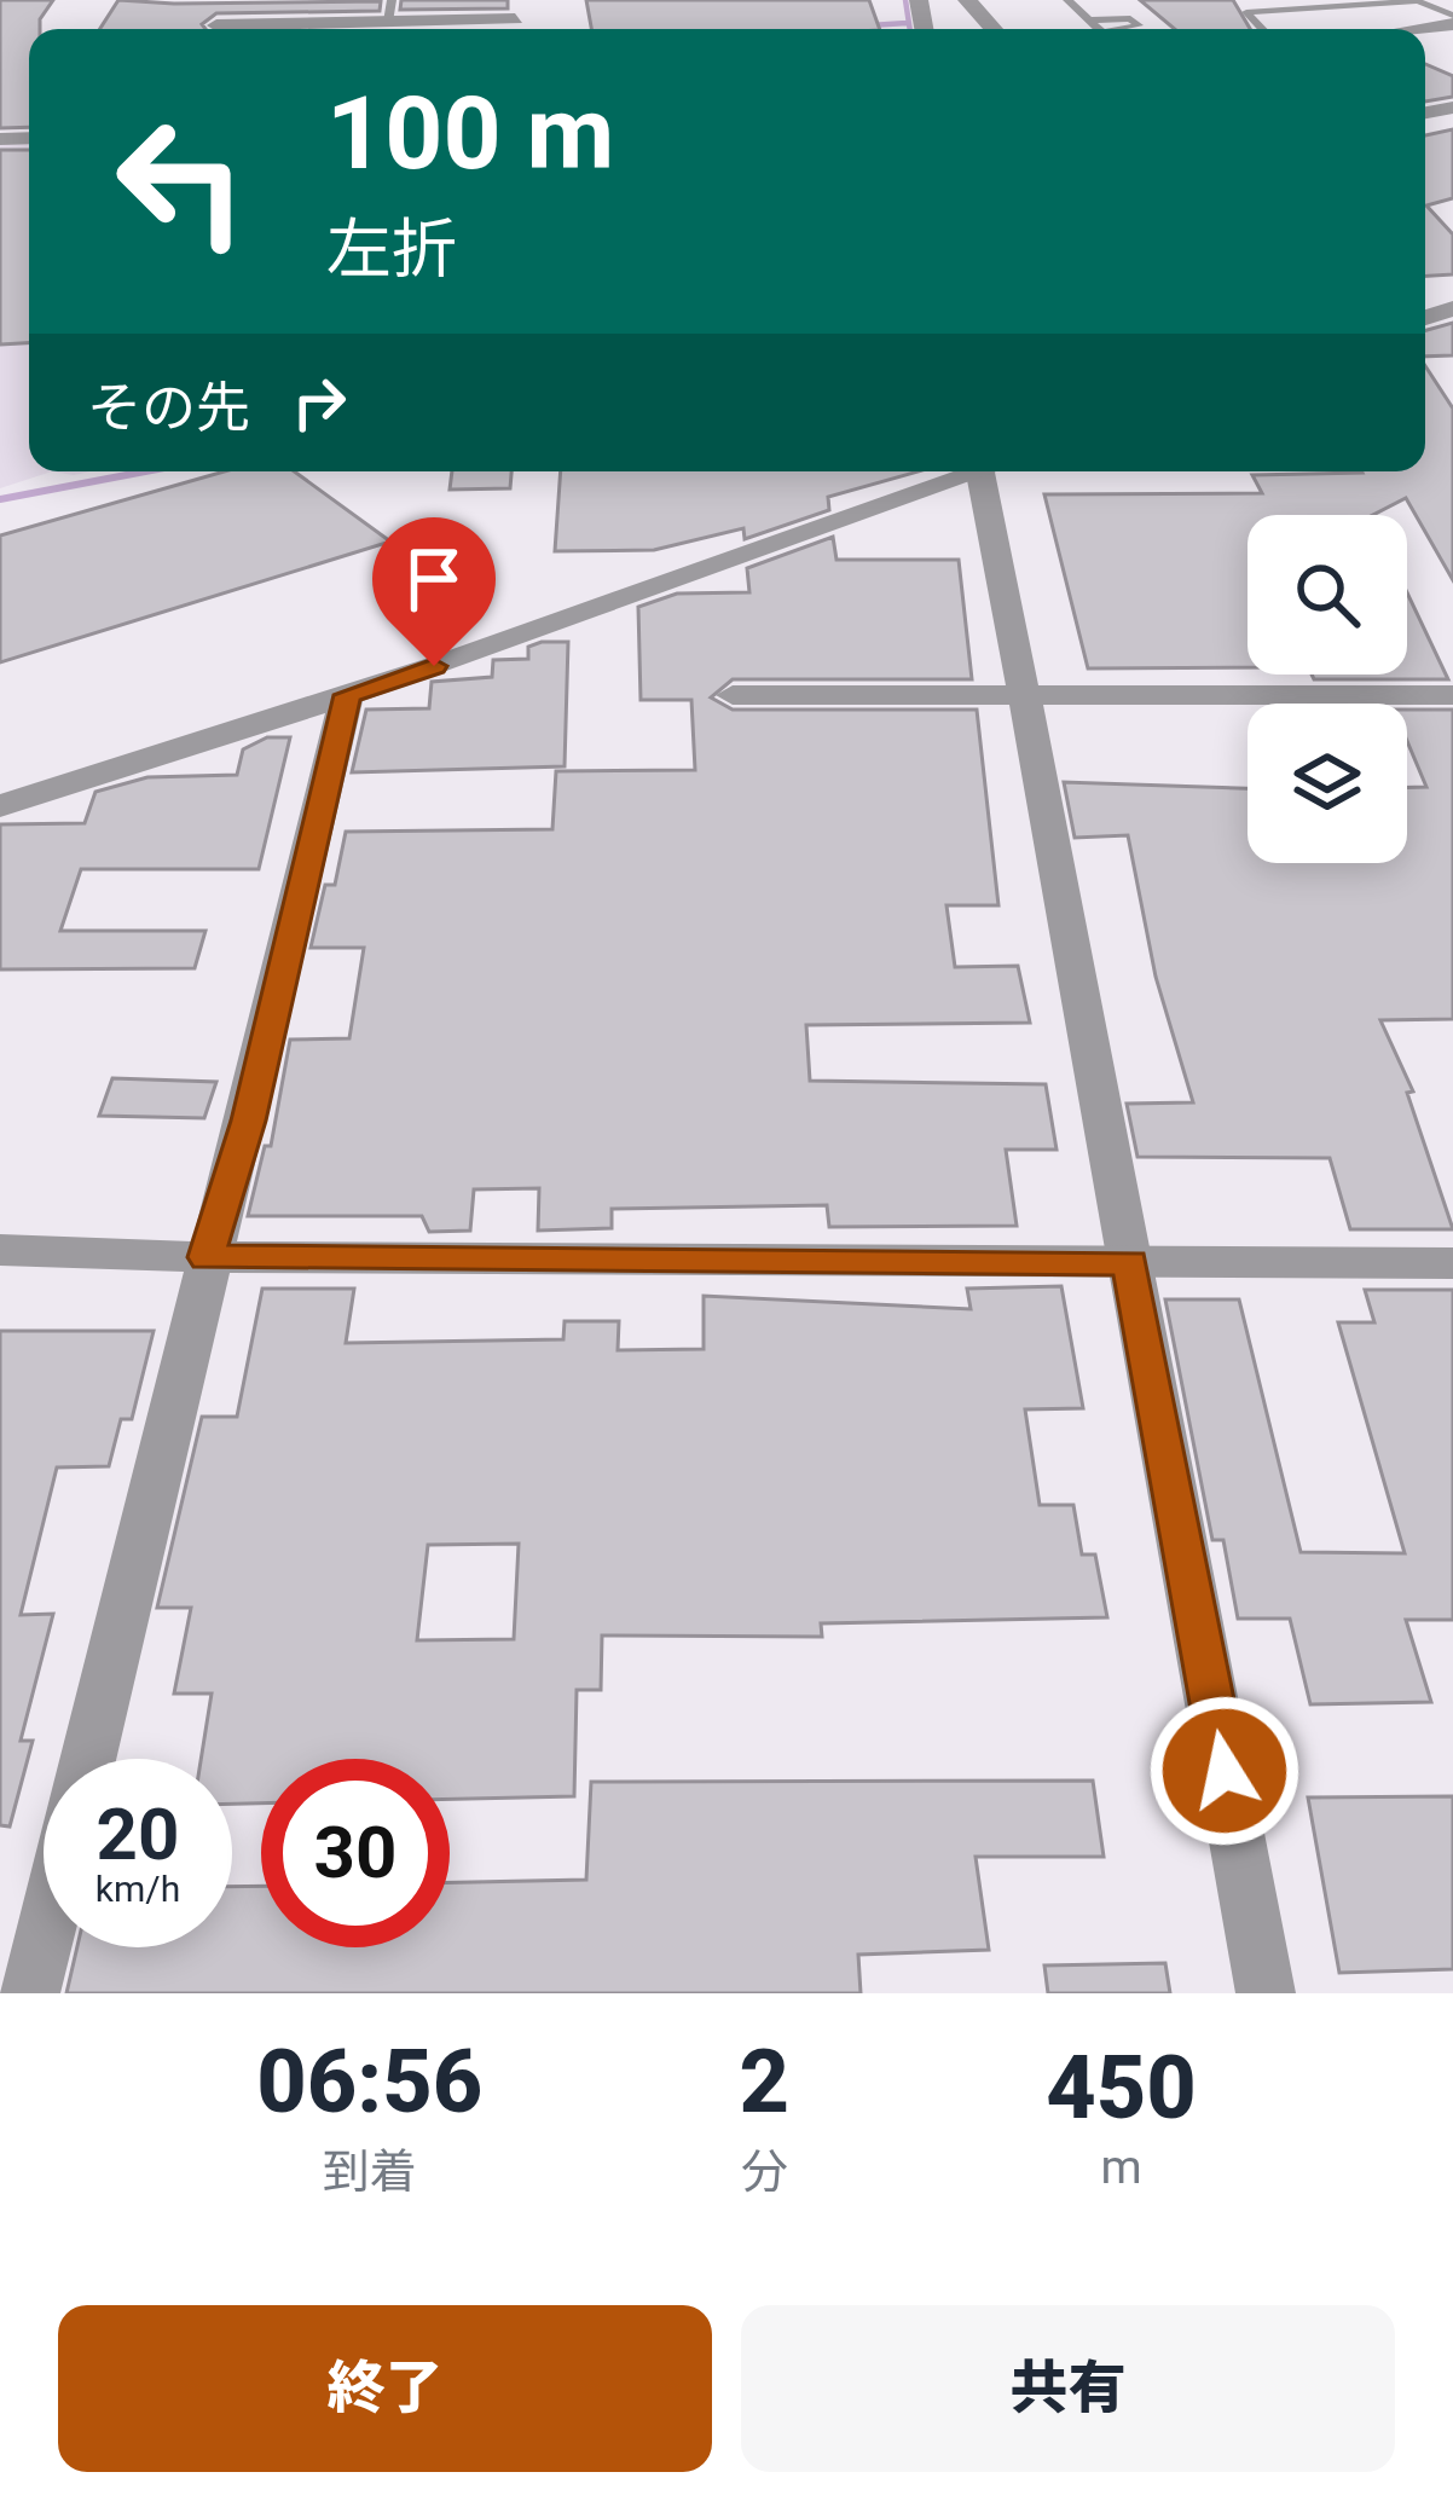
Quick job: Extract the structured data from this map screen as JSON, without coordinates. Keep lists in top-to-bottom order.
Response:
{
  "page": {
    "turn": ["100 m", "左折"],
    "then": "その先",
    "speed": "20 km/h",
    "limit": "30",
    "eta": [
      "06:56",
      "到着",
      "2",
      "分",
      "450",
      "m"
    ],
    "buttons": ["終了", "共有"]
  }
}
